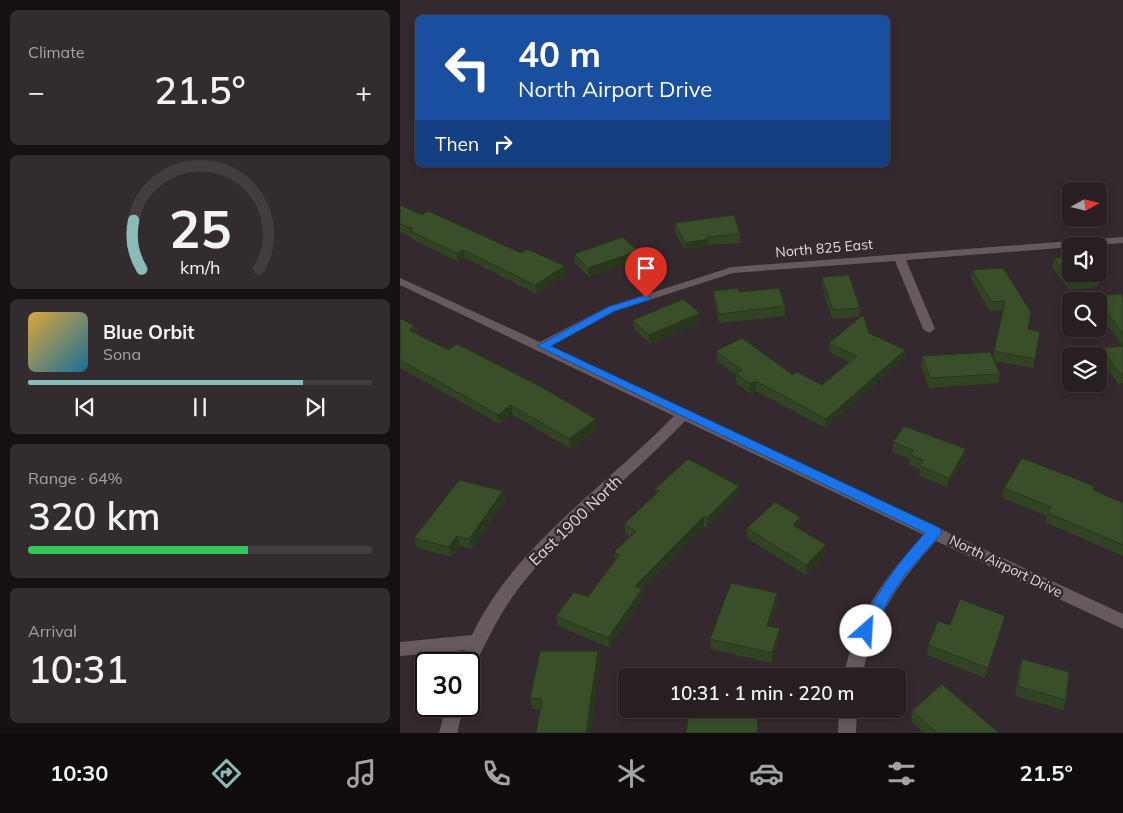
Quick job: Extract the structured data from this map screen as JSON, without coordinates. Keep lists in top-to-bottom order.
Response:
{
  "streets": {
    "street": ["North 825 East", "East 1900 North", "North Airport Drive"]
  },
  "crossings": [
    ["North 825 East", "North Airport Drive"],
    ["East 1900 North", "North Airport Drive"]
  ],
  "north": "right",
  "page": {
    "tile": [
      "Climate",
      ["Range · 64%", "320 km"],
      ["Arrival", "10:31"]
    ],
    "turn": ["40 m", "North Airport Drive"],
    "heat": ["−", "21.5°", "+"],
    "then": "Then",
    "song": ["Blue Orbit", "Sona"],
    "limit": "30",
    "trip": "10:31 · 1 min · 220 m",
    "tabs": ["10:30", "21.5°"],
    "gauge": ["25", "km/h"]
  }
}
